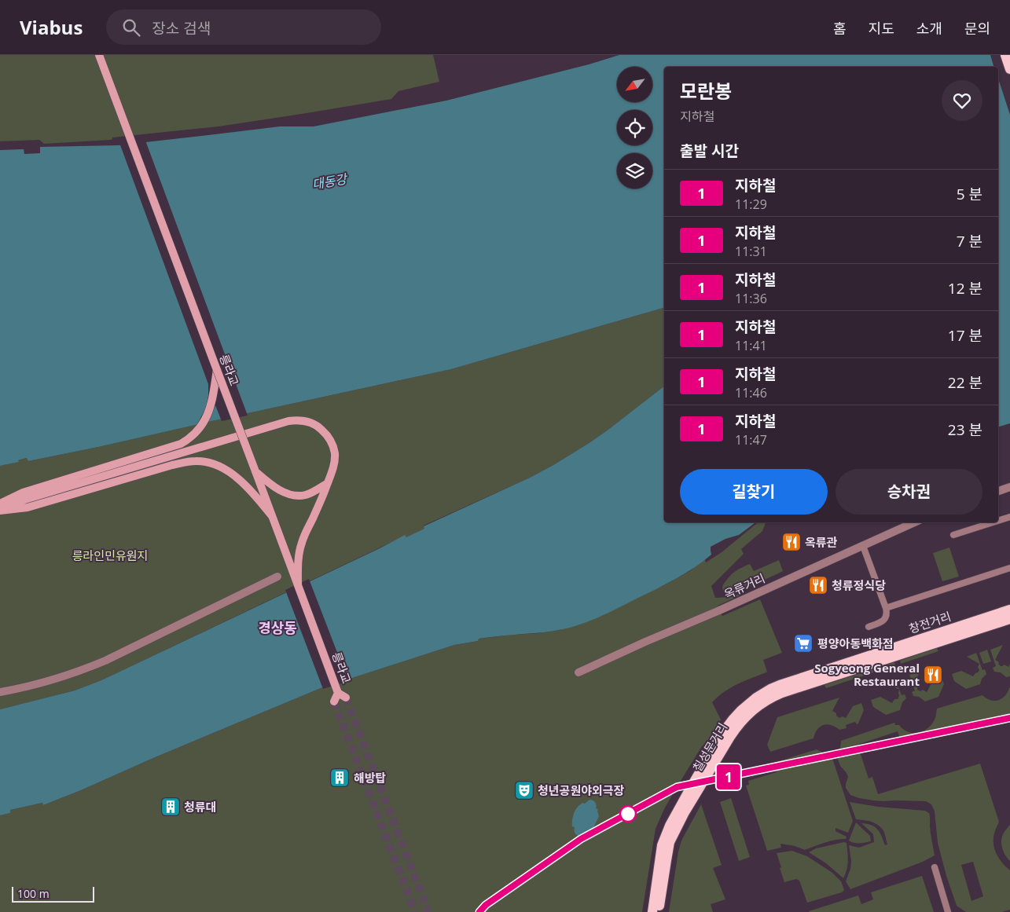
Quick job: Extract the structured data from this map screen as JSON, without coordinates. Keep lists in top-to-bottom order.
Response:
{
  "streets": {
    "main road": ["릉라교", "창전거리", "칠성문거리"],
    "street": ["옥류거리"]
  },
  "crossings": [
    ["창전거리", "칠성문거리"]
  ],
  "districts": ["경상동"],
  "water": ["대동강"],
  "parks": ["릉라인민유원지"],
  "places": {
    "restaurant": ["옥류관", "청류정식당", "Sogyeong General Restaurant"],
    "supermarket": ["평양아동백화점"],
    "building": ["해방탑", "청류대"],
    "theatre": ["청년공원야외극장"]
  },
  "lines": ["metro line 1"],
  "scale_bar": "100 m",
  "north": "bottom left",
  "page": {
    "header": "Viabus",
    "search": "장소 검색",
    "nav": [
      "홈",
      "지도",
      "소개",
      "문의"
    ],
    "on_map": "1",
    "heading": [
      ["모란봉", "지하철"],
      "출발 시간"
    ],
    "list": [
      {
        "mark": "1",
        "name": "지하철",
        "note": "11:29",
        "value": "5 분"
      },
      {
        "mark": "1",
        "name": "지하철",
        "note": "11:31",
        "value": "7 분"
      },
      {
        "mark": "1",
        "name": "지하철",
        "note": "11:36",
        "value": "12 분"
      },
      {
        "mark": "1",
        "name": "지하철",
        "note": "11:41",
        "value": "17 분"
      },
      {
        "mark": "1",
        "name": "지하철",
        "note": "11:46",
        "value": "22 분"
      },
      {
        "mark": "1",
        "name": "지하철",
        "note": "11:47",
        "value": "23 분"
      }
    ],
    "buttons": ["길찾기", "승차권"],
    "scale": "100 m"
  }
}
